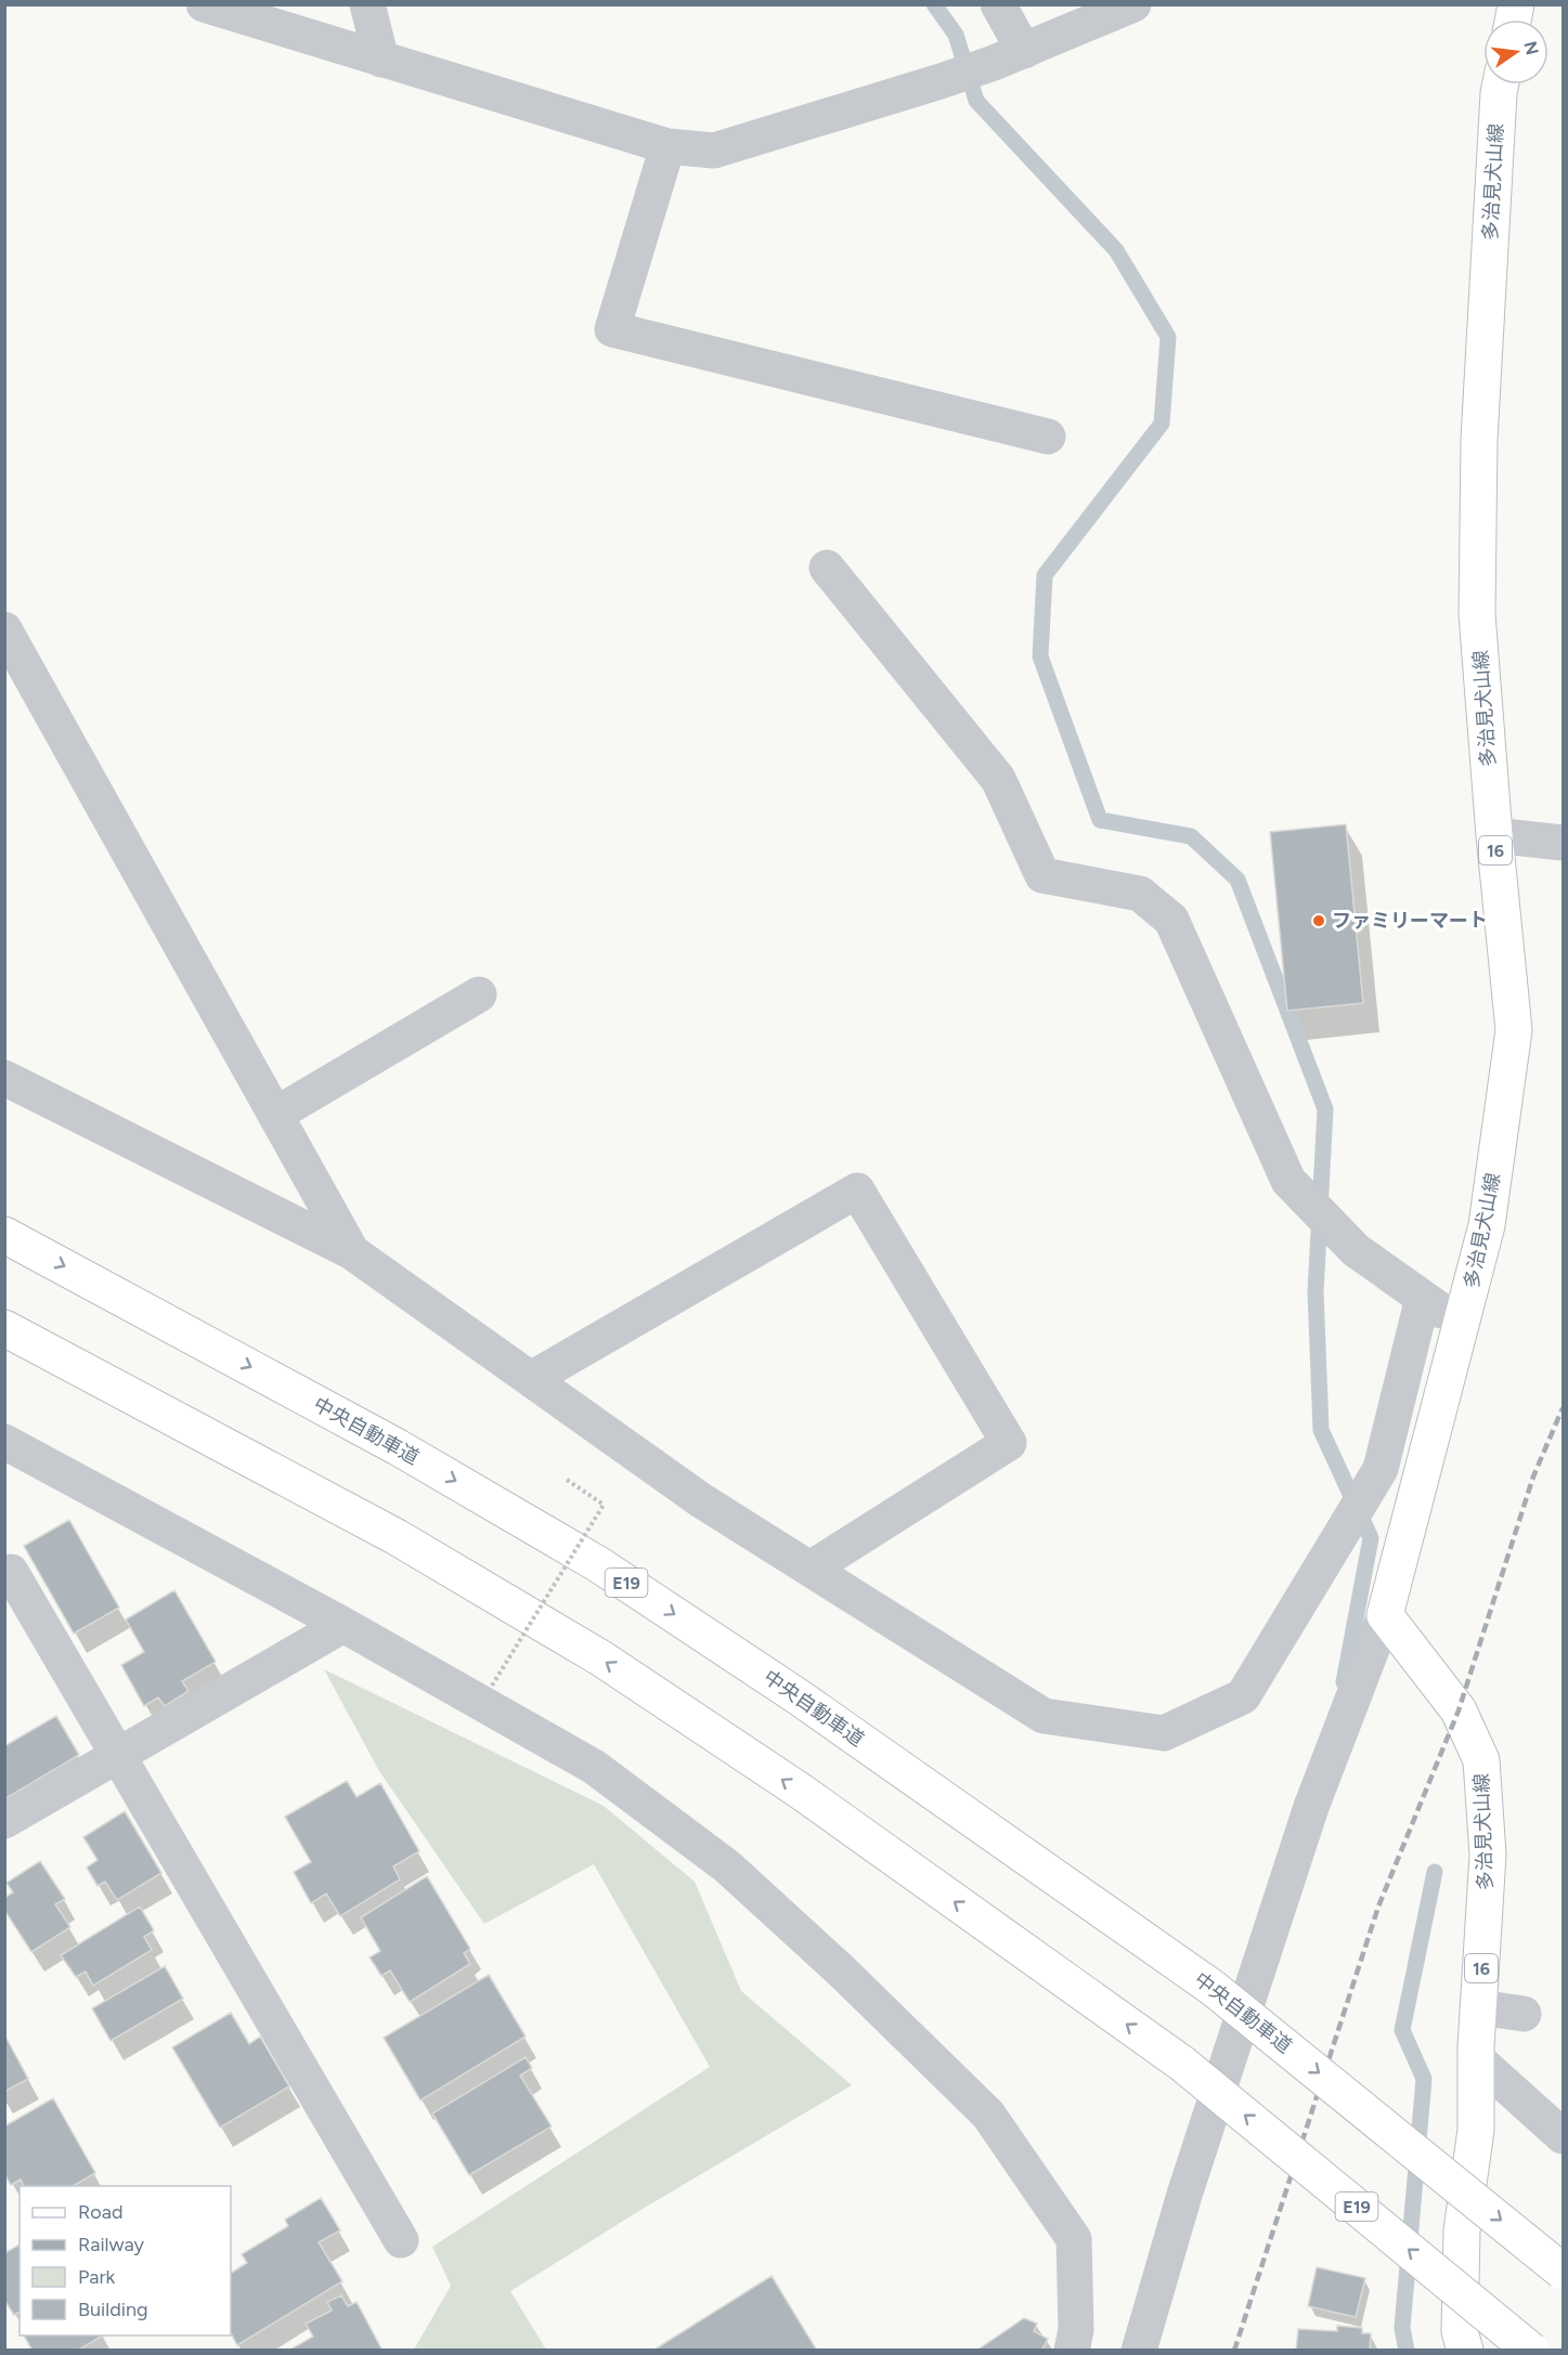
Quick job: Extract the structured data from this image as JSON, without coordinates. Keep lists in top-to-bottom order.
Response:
{
  "streets": {
    "main road": [
      "多治見犬山線",
      "16",
      "中央自動車道",
      "E19"
    ]
  },
  "places": ["ファミリーマート"],
  "legend": [
    "Road",
    "Railway",
    "Park",
    "Building"
  ],
  "north": "right"
}
